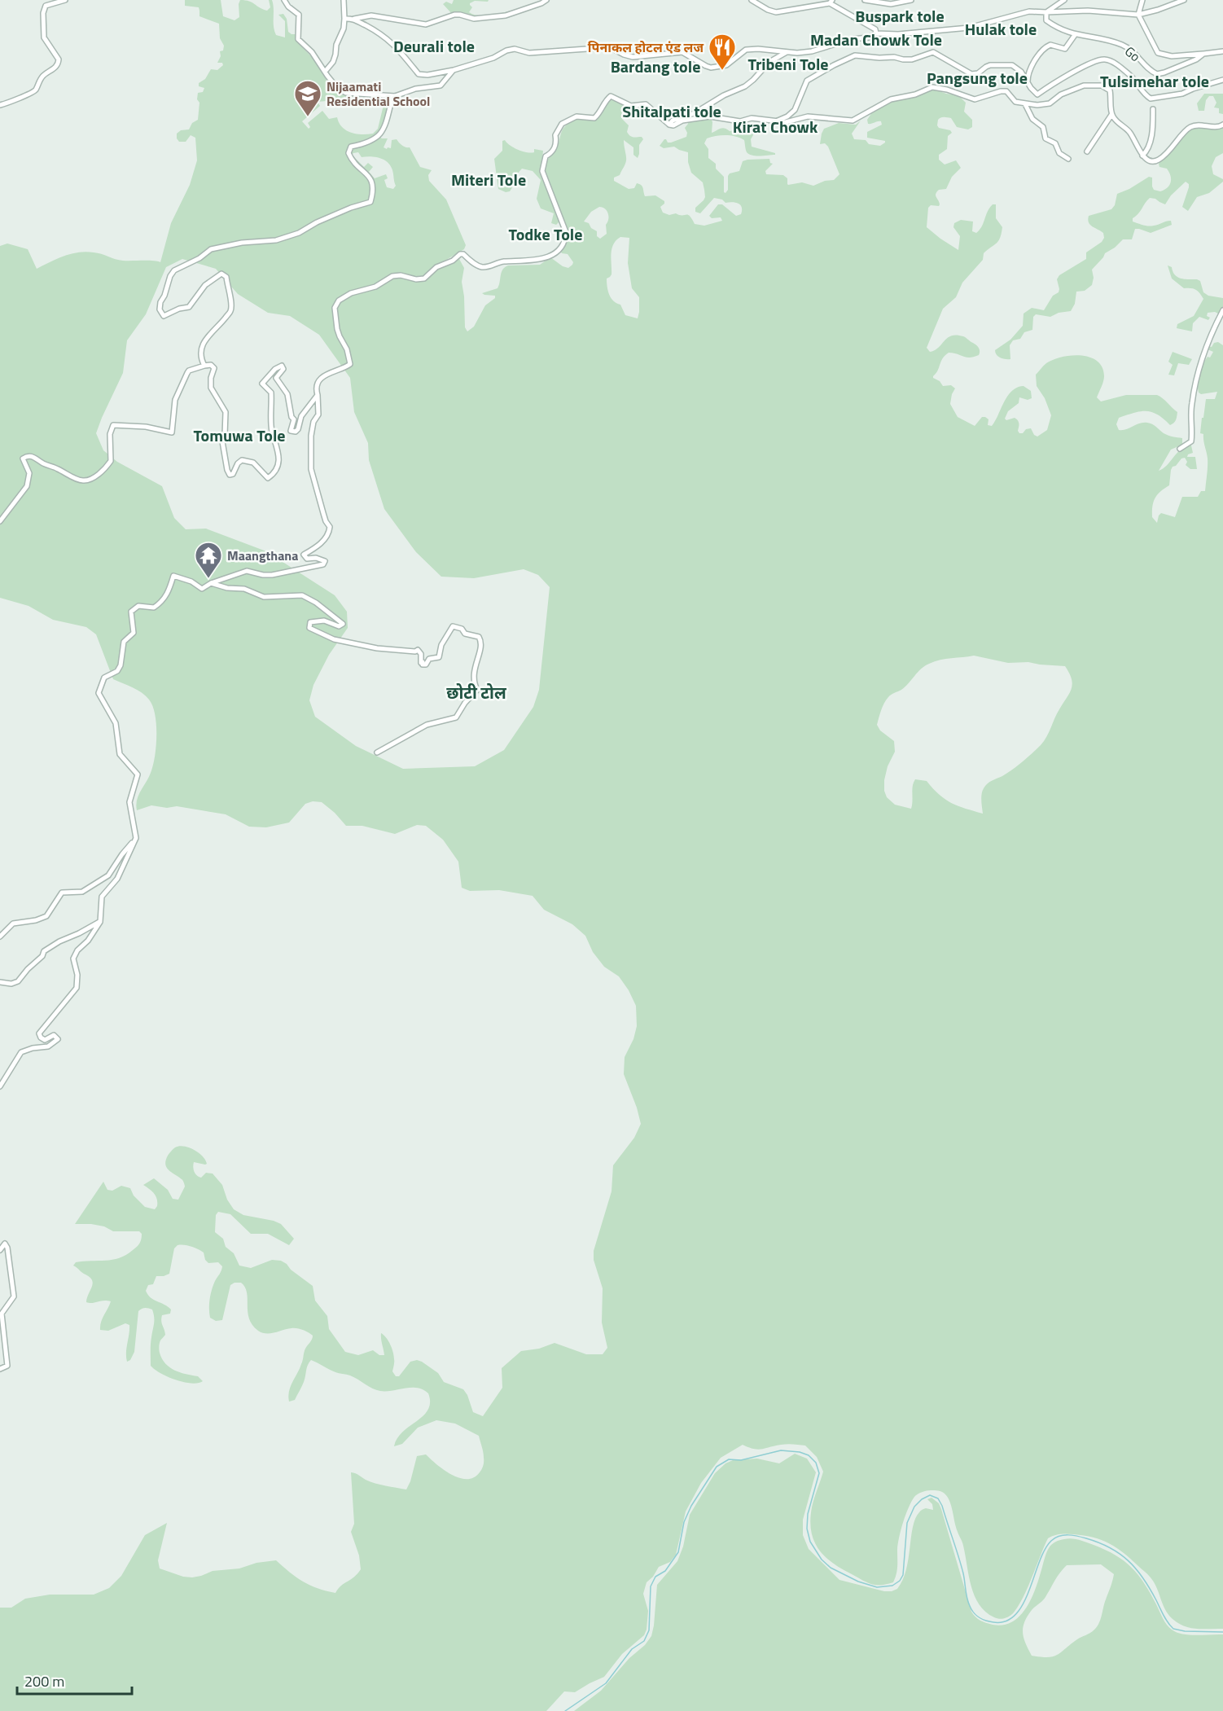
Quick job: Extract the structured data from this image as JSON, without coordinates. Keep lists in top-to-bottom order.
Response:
{
  "streets": {
    "street": ["Go"]
  },
  "districts": [
    "Buspark tole",
    "Hulak tole",
    "Madan Chowk Tole",
    "Deurali tole",
    "Tribeni Tole",
    "Bardang tole",
    "Pangsung tole",
    "Tulsimehar tole",
    "Shitalpati tole",
    "Kirat Chowk",
    "Miteri Tole",
    "Todke Tole",
    "Tomuwa Tole",
    "छोटी टोल"
  ],
  "places": {
    "restaurant": ["पिनाकल होटल एंड लज"],
    "school or university": ["Nijaamati Residential School"],
    "temple": ["Maangthana"]
  },
  "scale_bar": "200 m"
}
